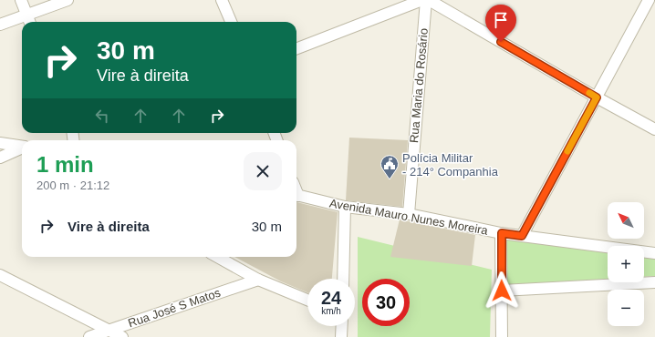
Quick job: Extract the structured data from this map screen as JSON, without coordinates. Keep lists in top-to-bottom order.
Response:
{
  "streets": {
    "street": ["Rua Maria do Rosário", "Avenida Mauro Nunes Moreira", "Rua José S Matos"]
  },
  "crossings": [
    ["Rua Maria do Rosário", "Avenida Mauro Nunes Moreira"]
  ],
  "places": {
    "public building": ["Polícia Militar - 214° Companhia"]
  },
  "north": "top left",
  "page": {
    "turn": ["30 m", "Vire à direita"],
    "heading": ["1 min", "200 m · 21:12"],
    "map_buttons": ["+", "−"],
    "list": [
      {
        "name": "Vire à direita",
        "value": "30 m"
      }
    ],
    "speed": "24 km/h",
    "limit": "30"
  }
}
